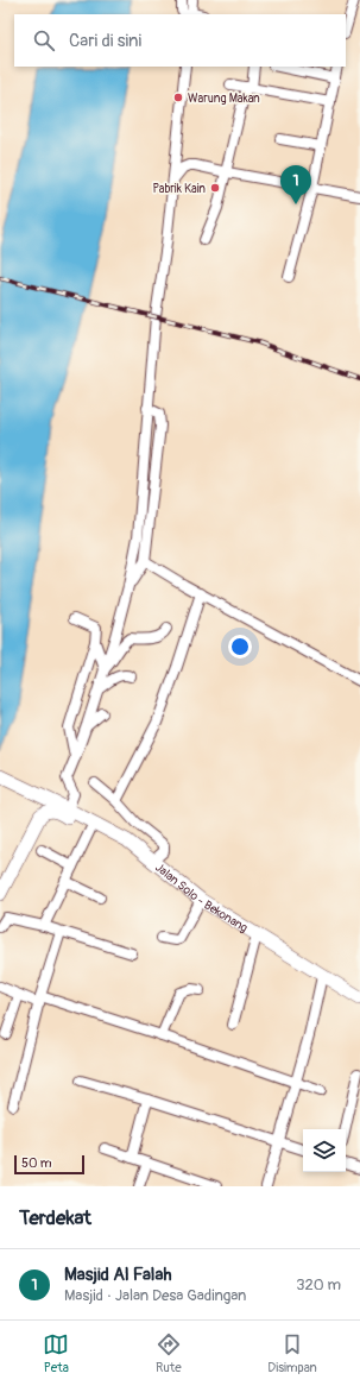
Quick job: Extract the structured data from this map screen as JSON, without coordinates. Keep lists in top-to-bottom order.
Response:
{
  "streets": {
    "main road": ["Jalan Solo - Bekonang"]
  },
  "places": ["Warung Makan", "Pabrik Kain"],
  "scale_bar": "50 m",
  "page": {
    "search": "Cari di sini",
    "pins": "1",
    "scale": "50 m",
    "heading": "Terdekat",
    "list": [
      {
        "mark": "1",
        "name": "Masjid Al Falah",
        "note": "Masjid · Jalan Desa Gadingan",
        "value": "320 m"
      }
    ],
    "nav": ["Peta", "Rute", "Disimpan"]
  }
}
